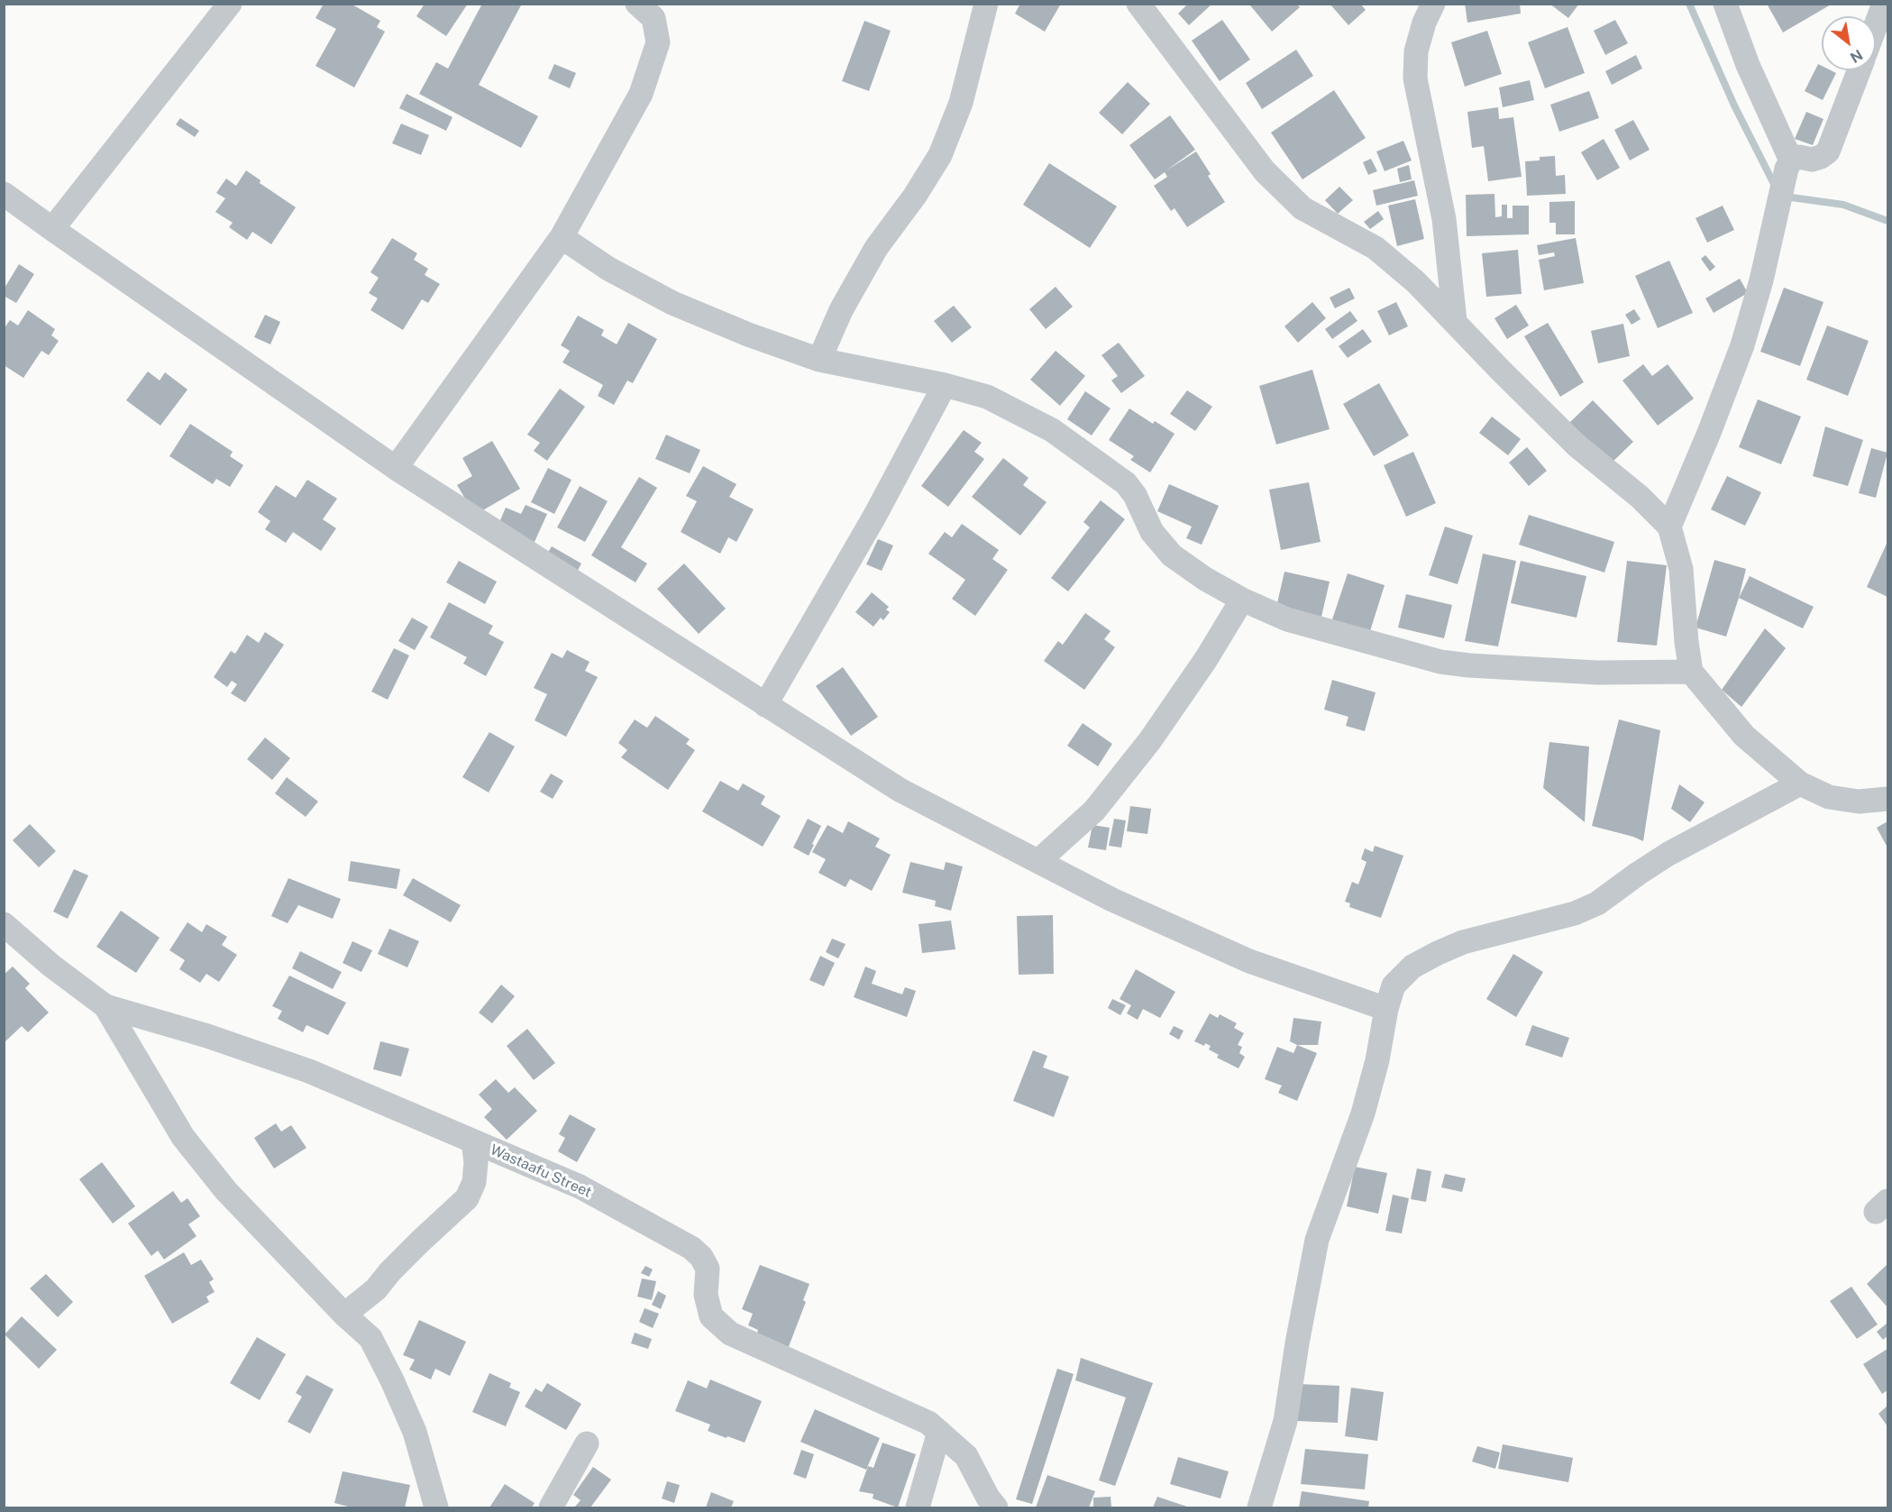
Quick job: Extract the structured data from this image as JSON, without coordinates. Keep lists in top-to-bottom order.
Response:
{
  "streets": {
    "street": ["Wastaafu Street"]
  },
  "north": "bottom right"
}
